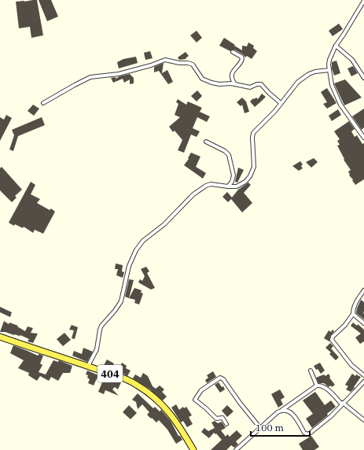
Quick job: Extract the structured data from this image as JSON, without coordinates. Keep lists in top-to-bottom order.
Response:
{
  "streets": {
    "main road": ["404"]
  },
  "scale_bar": "100 m"
}
